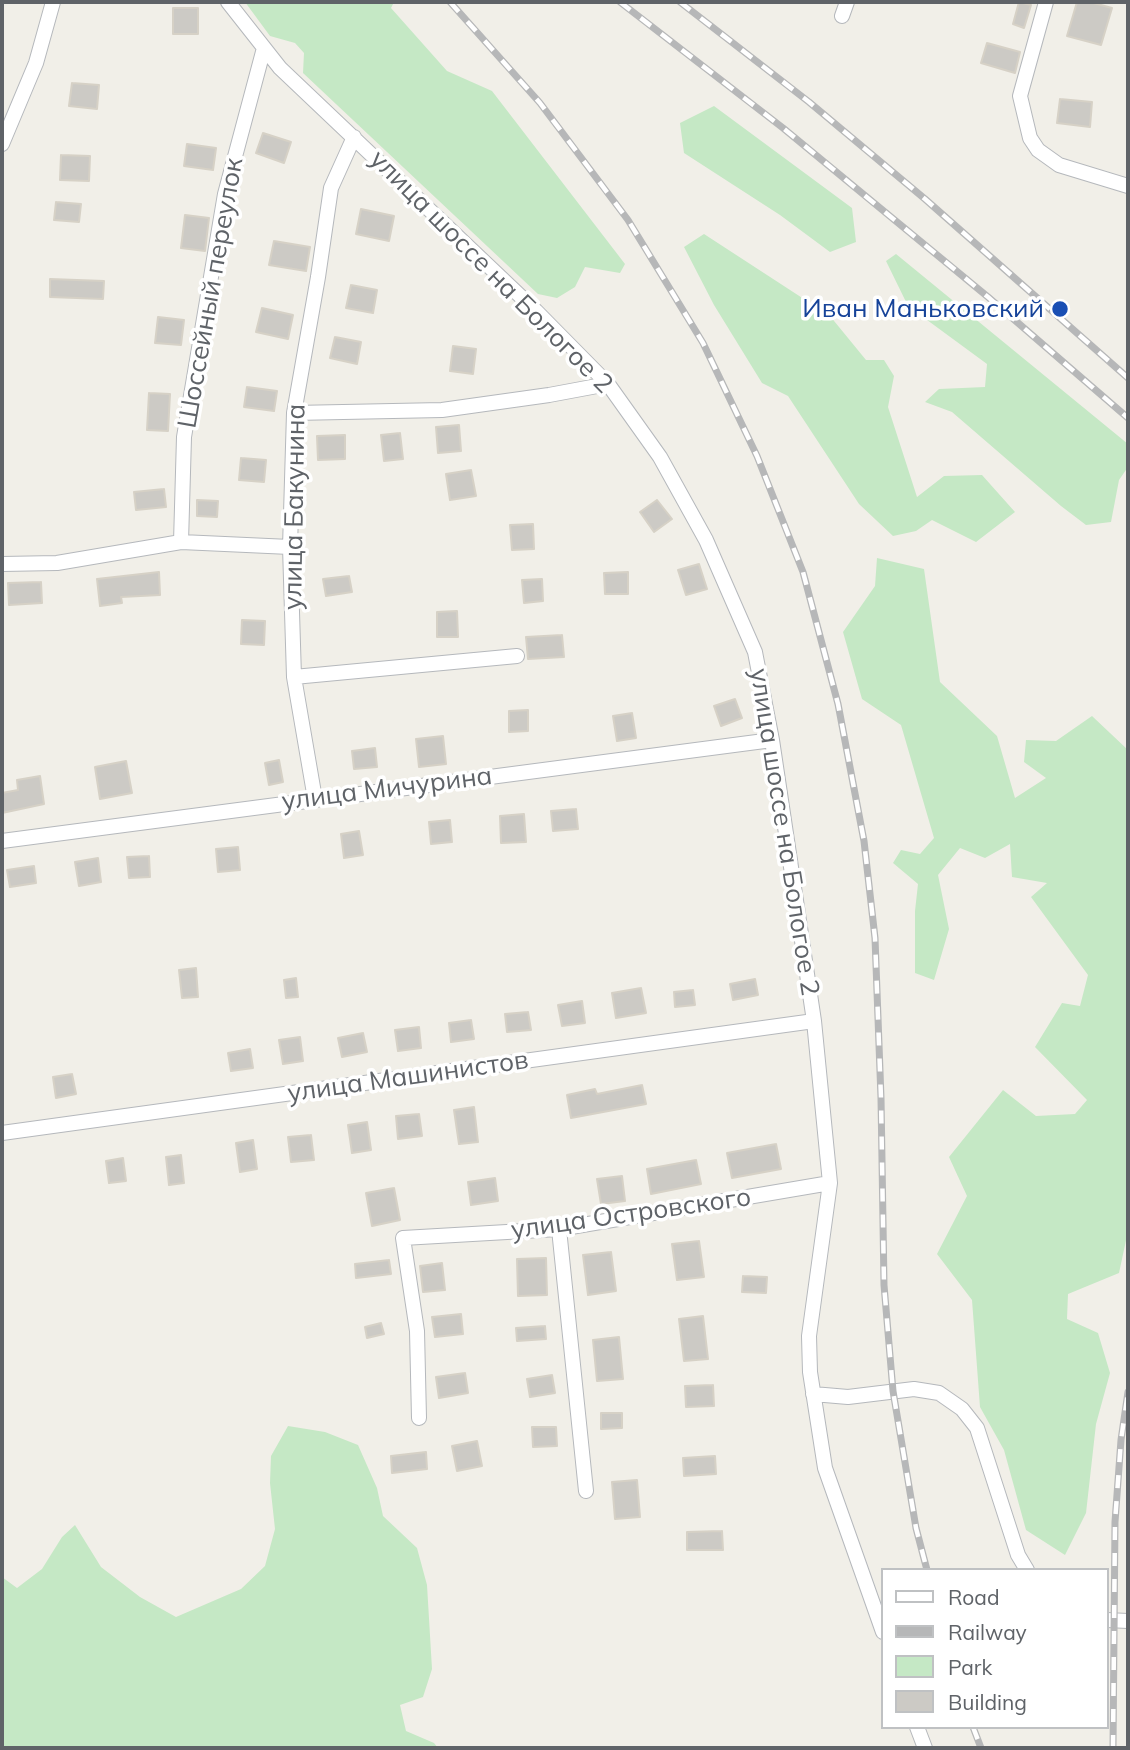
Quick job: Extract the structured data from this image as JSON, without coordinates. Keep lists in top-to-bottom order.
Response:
{
  "streets": {
    "street": [
      "улица шоссе на Бологое 2",
      "Шоссейный переулок",
      "улица Бакунина",
      "улица Мичурина",
      "улица Машинистов",
      "улица Островского"
    ]
  },
  "crossings": [
    ["улица шоссе на Бологое 2", "Шоссейный переулок"],
    ["улица шоссе на Бологое 2", "улица Бакунина"],
    ["улица шоссе на Бологое 2", "улица Мичурина"],
    ["улица шоссе на Бологое 2", "улица Машинистов"],
    ["улица шоссе на Бологое 2", "улица Островского"],
    ["улица Бакунина", "улица Мичурина"]
  ],
  "places": ["Иван Маньковский"],
  "legend": [
    "Road",
    "Railway",
    "Park",
    "Building"
  ]
}
